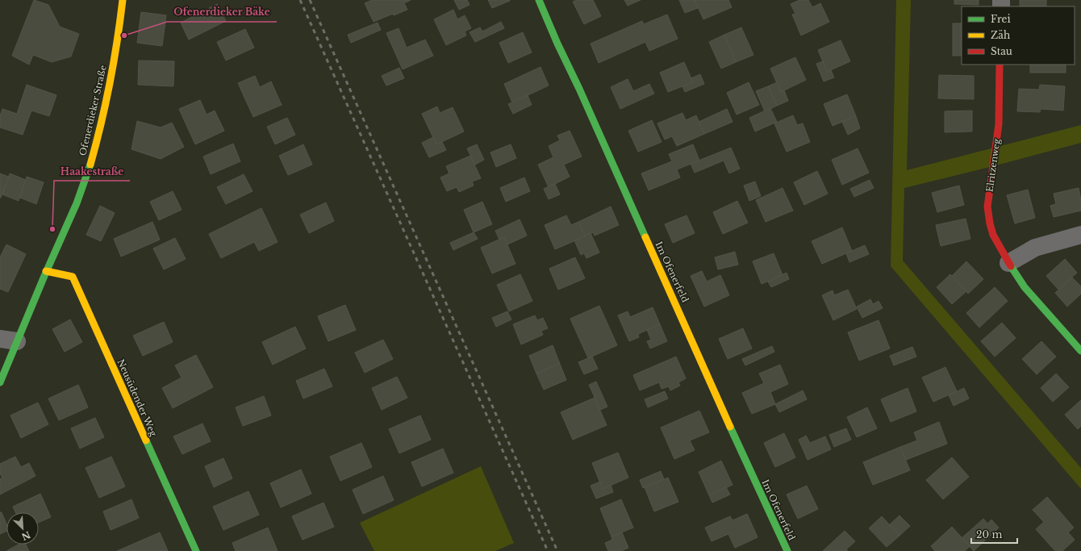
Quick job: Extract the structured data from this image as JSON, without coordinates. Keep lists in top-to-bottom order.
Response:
{
  "streets": {
    "street": [
      "Ofenerdieker Straße",
      "Elritzenweg",
      "Im Ofenerfeld",
      "Neusüdender Weg"
    ]
  },
  "crossings": [
    ["Ofenerdieker Straße", "Neusüdender Weg"]
  ],
  "places": ["Ofenerdieker Bäke", "Haakestraße"],
  "legend": ["Frei", "Zäh", "Stau"],
  "scale_bar": "20 m",
  "north": "bottom right"
}
